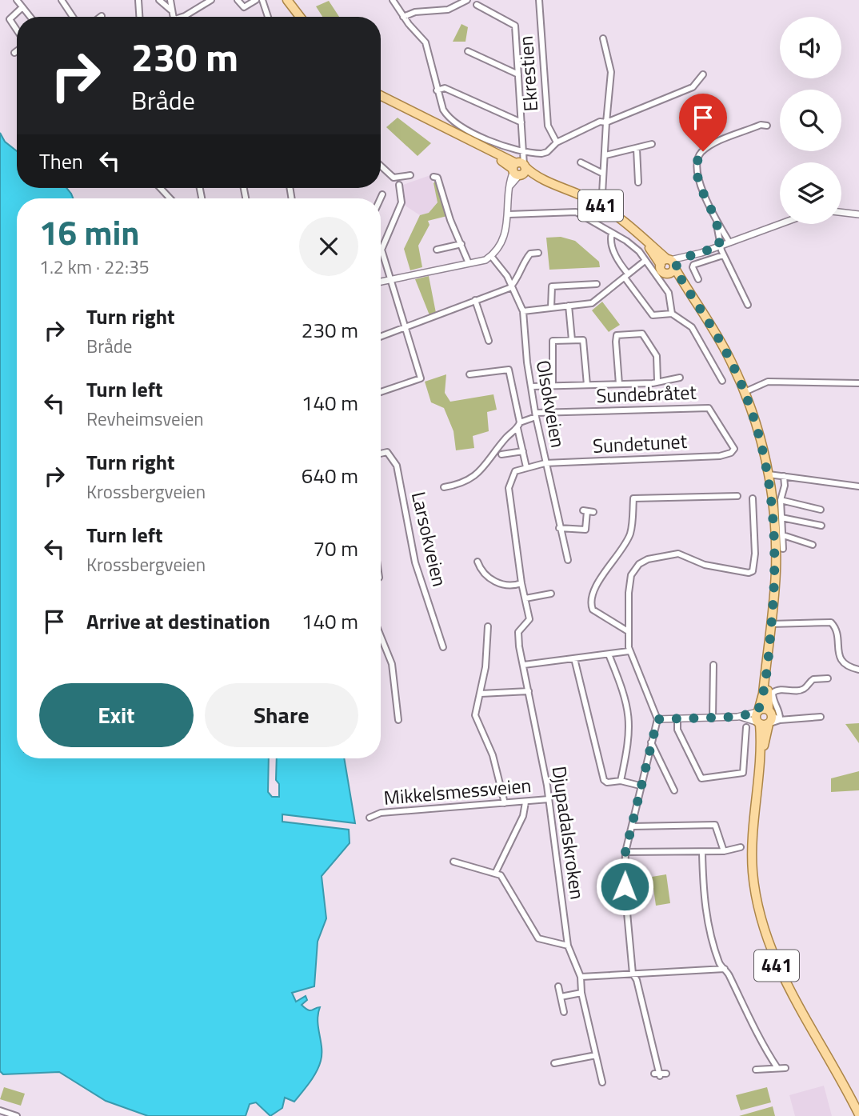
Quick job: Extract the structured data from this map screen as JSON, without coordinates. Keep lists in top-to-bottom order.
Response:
{
  "streets": {
    "main road": ["441"],
    "street": [
      "Ekrestien",
      "Sundebråtet",
      "Olsokveien",
      "Sundetunet",
      "Larsokveien",
      "Mikkelsmessveien",
      "Djupadalskroken"
    ]
  },
  "crossings": [
    ["Sundebråtet", "Olsokveien"],
    ["Sundebråtet", "Sundetunet"],
    ["Olsokveien", "Sundetunet"],
    ["Mikkelsmessveien", "Djupadalskroken"]
  ],
  "page": {
    "turn": ["230 m", "Bråde"],
    "then": "Then",
    "heading": ["16 min", "1.2 km · 22:35"],
    "list": [
      {
        "name": "Turn right",
        "note": "Bråde",
        "value": "230 m"
      },
      {
        "name": "Turn left",
        "note": "Revheimsveien",
        "value": "140 m"
      },
      {
        "name": "Turn right",
        "note": "Krossbergveien",
        "value": "640 m"
      },
      {
        "name": "Turn left",
        "note": "Krossbergveien",
        "value": "70 m"
      },
      {
        "name": "Arrive at destination",
        "value": "140 m"
      }
    ],
    "buttons": ["Exit", "Share"]
  }
}
